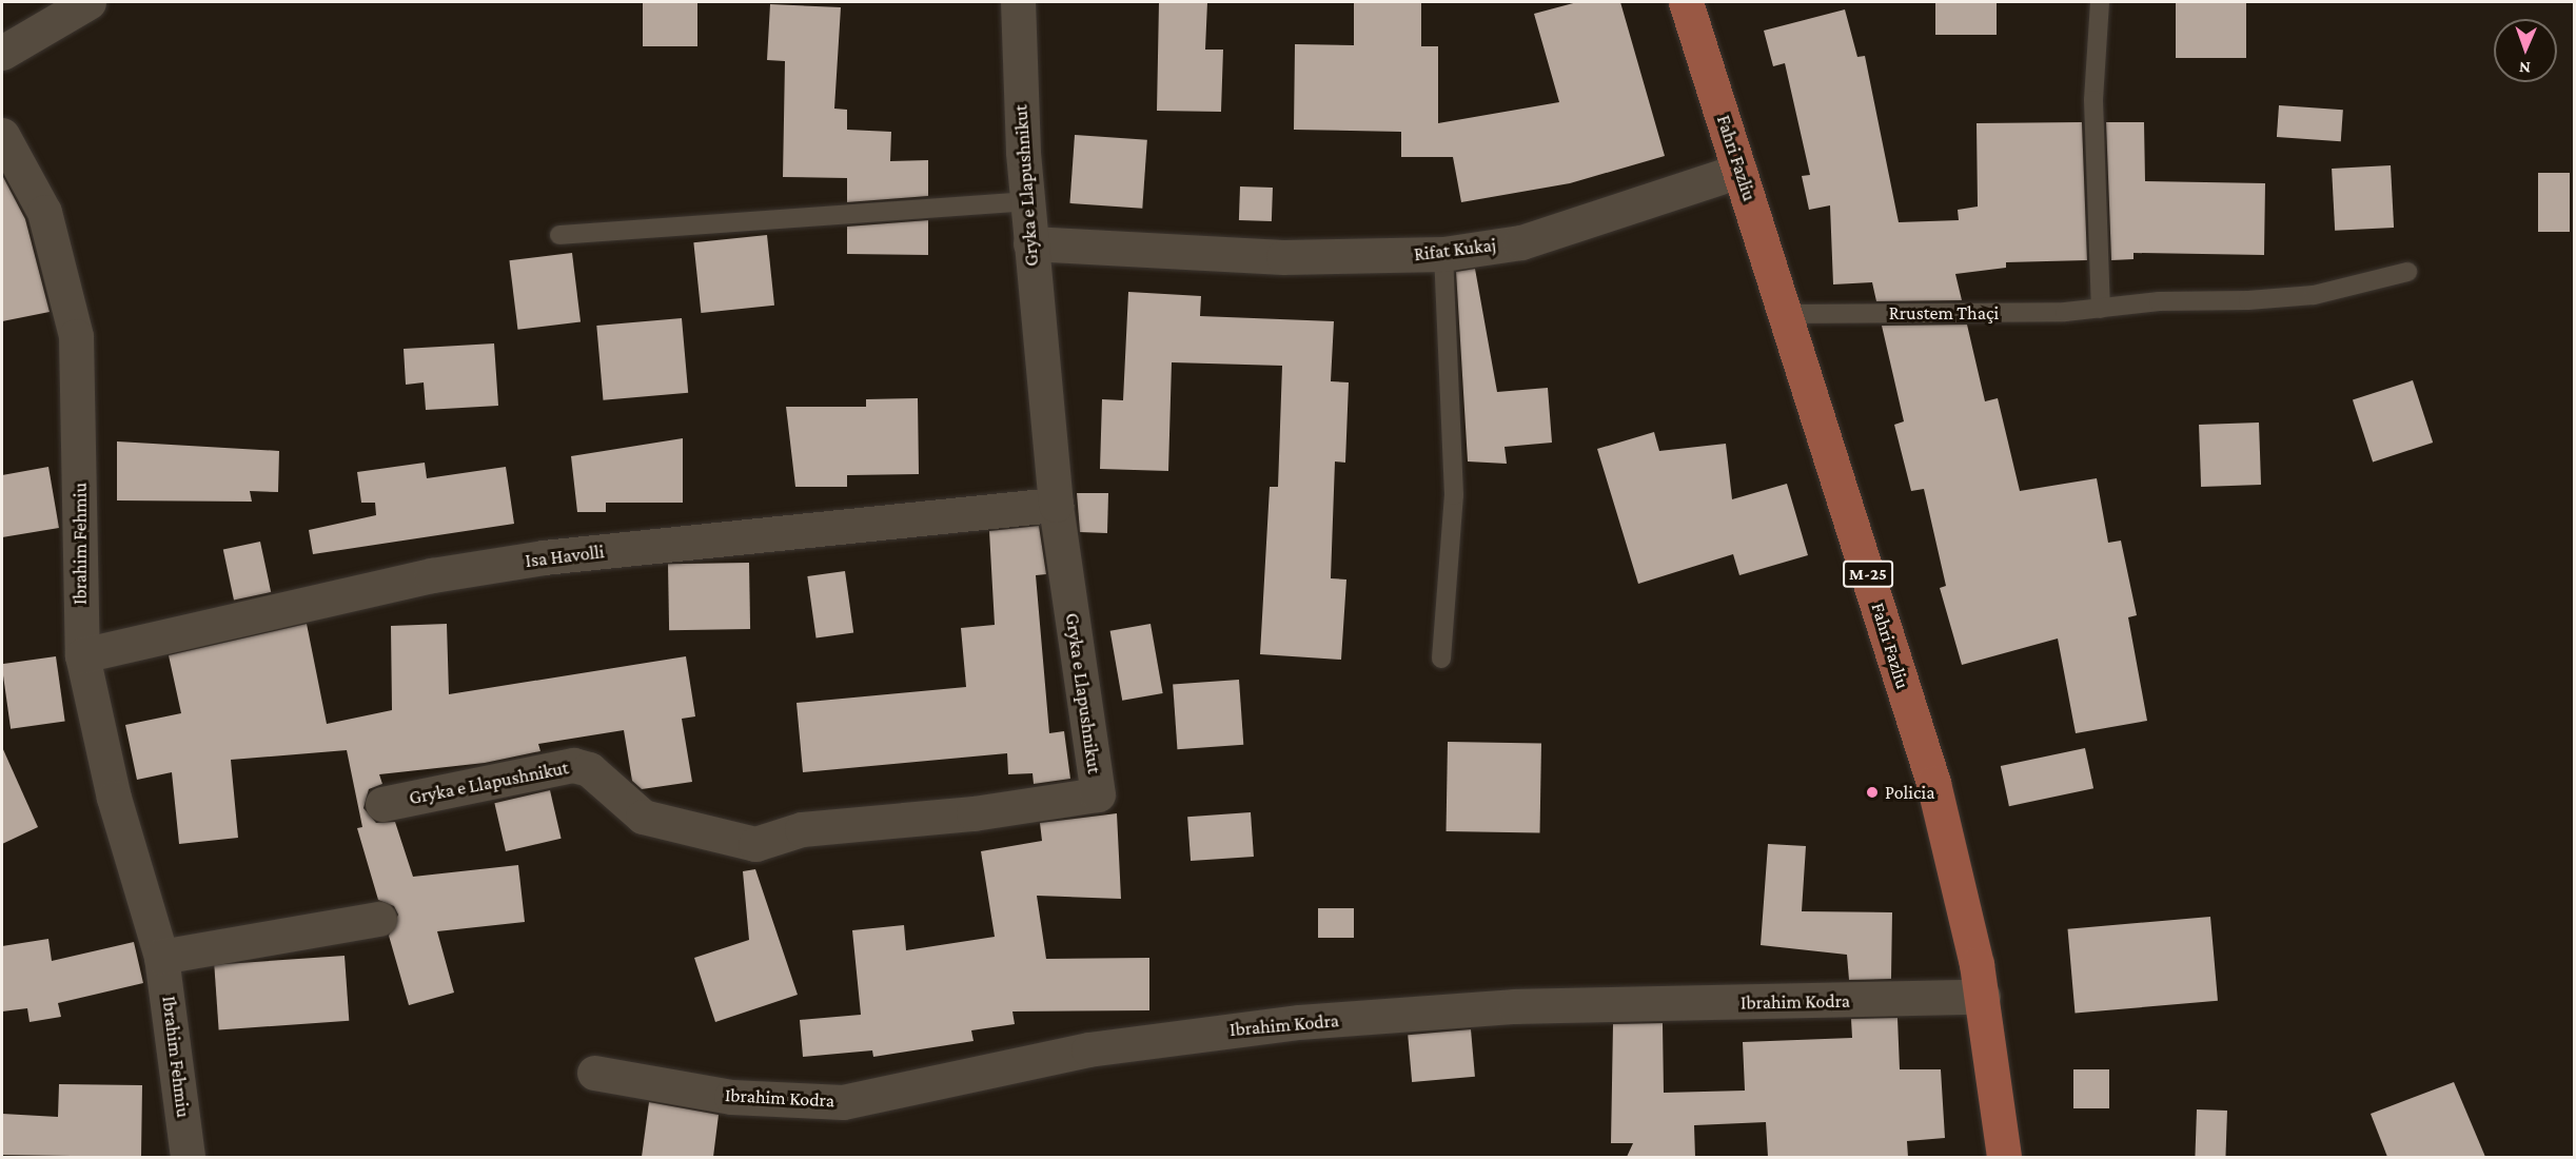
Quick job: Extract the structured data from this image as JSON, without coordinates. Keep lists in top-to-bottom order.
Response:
{
  "streets": {
    "main road": ["Fahri Fazliu", "M-25"],
    "street": [
      "Gryka e Llapushnikut",
      "Rifat Kukaj",
      "Ibrahim Fehmiu",
      "Isa Havolli",
      "Ibrahim Kodra"
    ],
    "lane": ["Rrustem Thaçi"]
  },
  "crossings": [
    ["Fahri Fazliu", "Rifat Kukaj"],
    ["Fahri Fazliu", "Rrustem Thaçi"],
    ["Fahri Fazliu", "Ibrahim Kodra"],
    ["Gryka e Llapushnikut", "Rifat Kukaj"],
    ["Gryka e Llapushnikut", "Isa Havolli"],
    ["Ibrahim Fehmiu", "Isa Havolli"]
  ],
  "places": ["Policia"],
  "north": "bottom"
}
